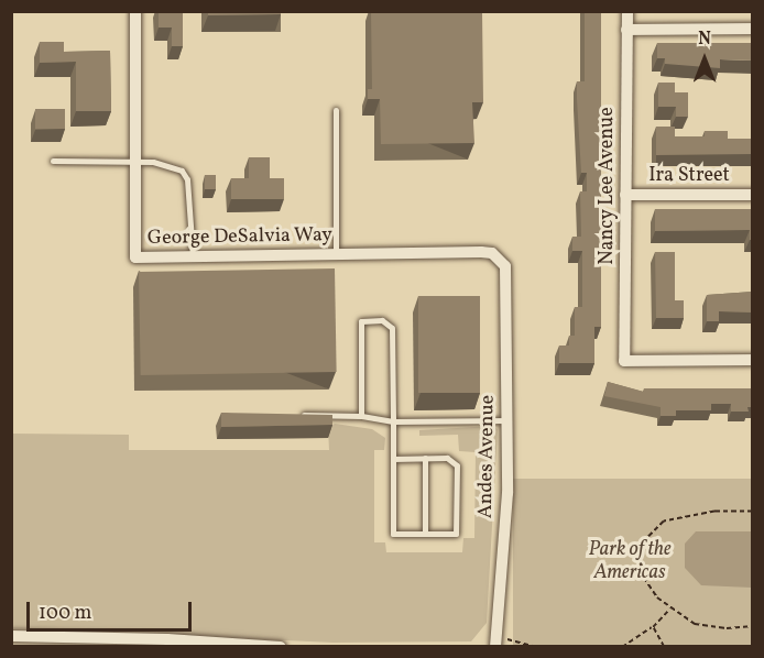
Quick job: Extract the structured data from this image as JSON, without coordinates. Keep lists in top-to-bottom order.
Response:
{
  "streets": {
    "street": [
      "Ira Street",
      "Nancy Lee Avenue",
      "George DeSalvia Way",
      "Andes Avenue"
    ]
  },
  "crossings": [
    ["Ira Street", "Nancy Lee Avenue"],
    ["George DeSalvia Way", "Andes Avenue"]
  ],
  "parks": ["Park of the Americas"],
  "scale_bar": "100 m",
  "north": "top"
}
